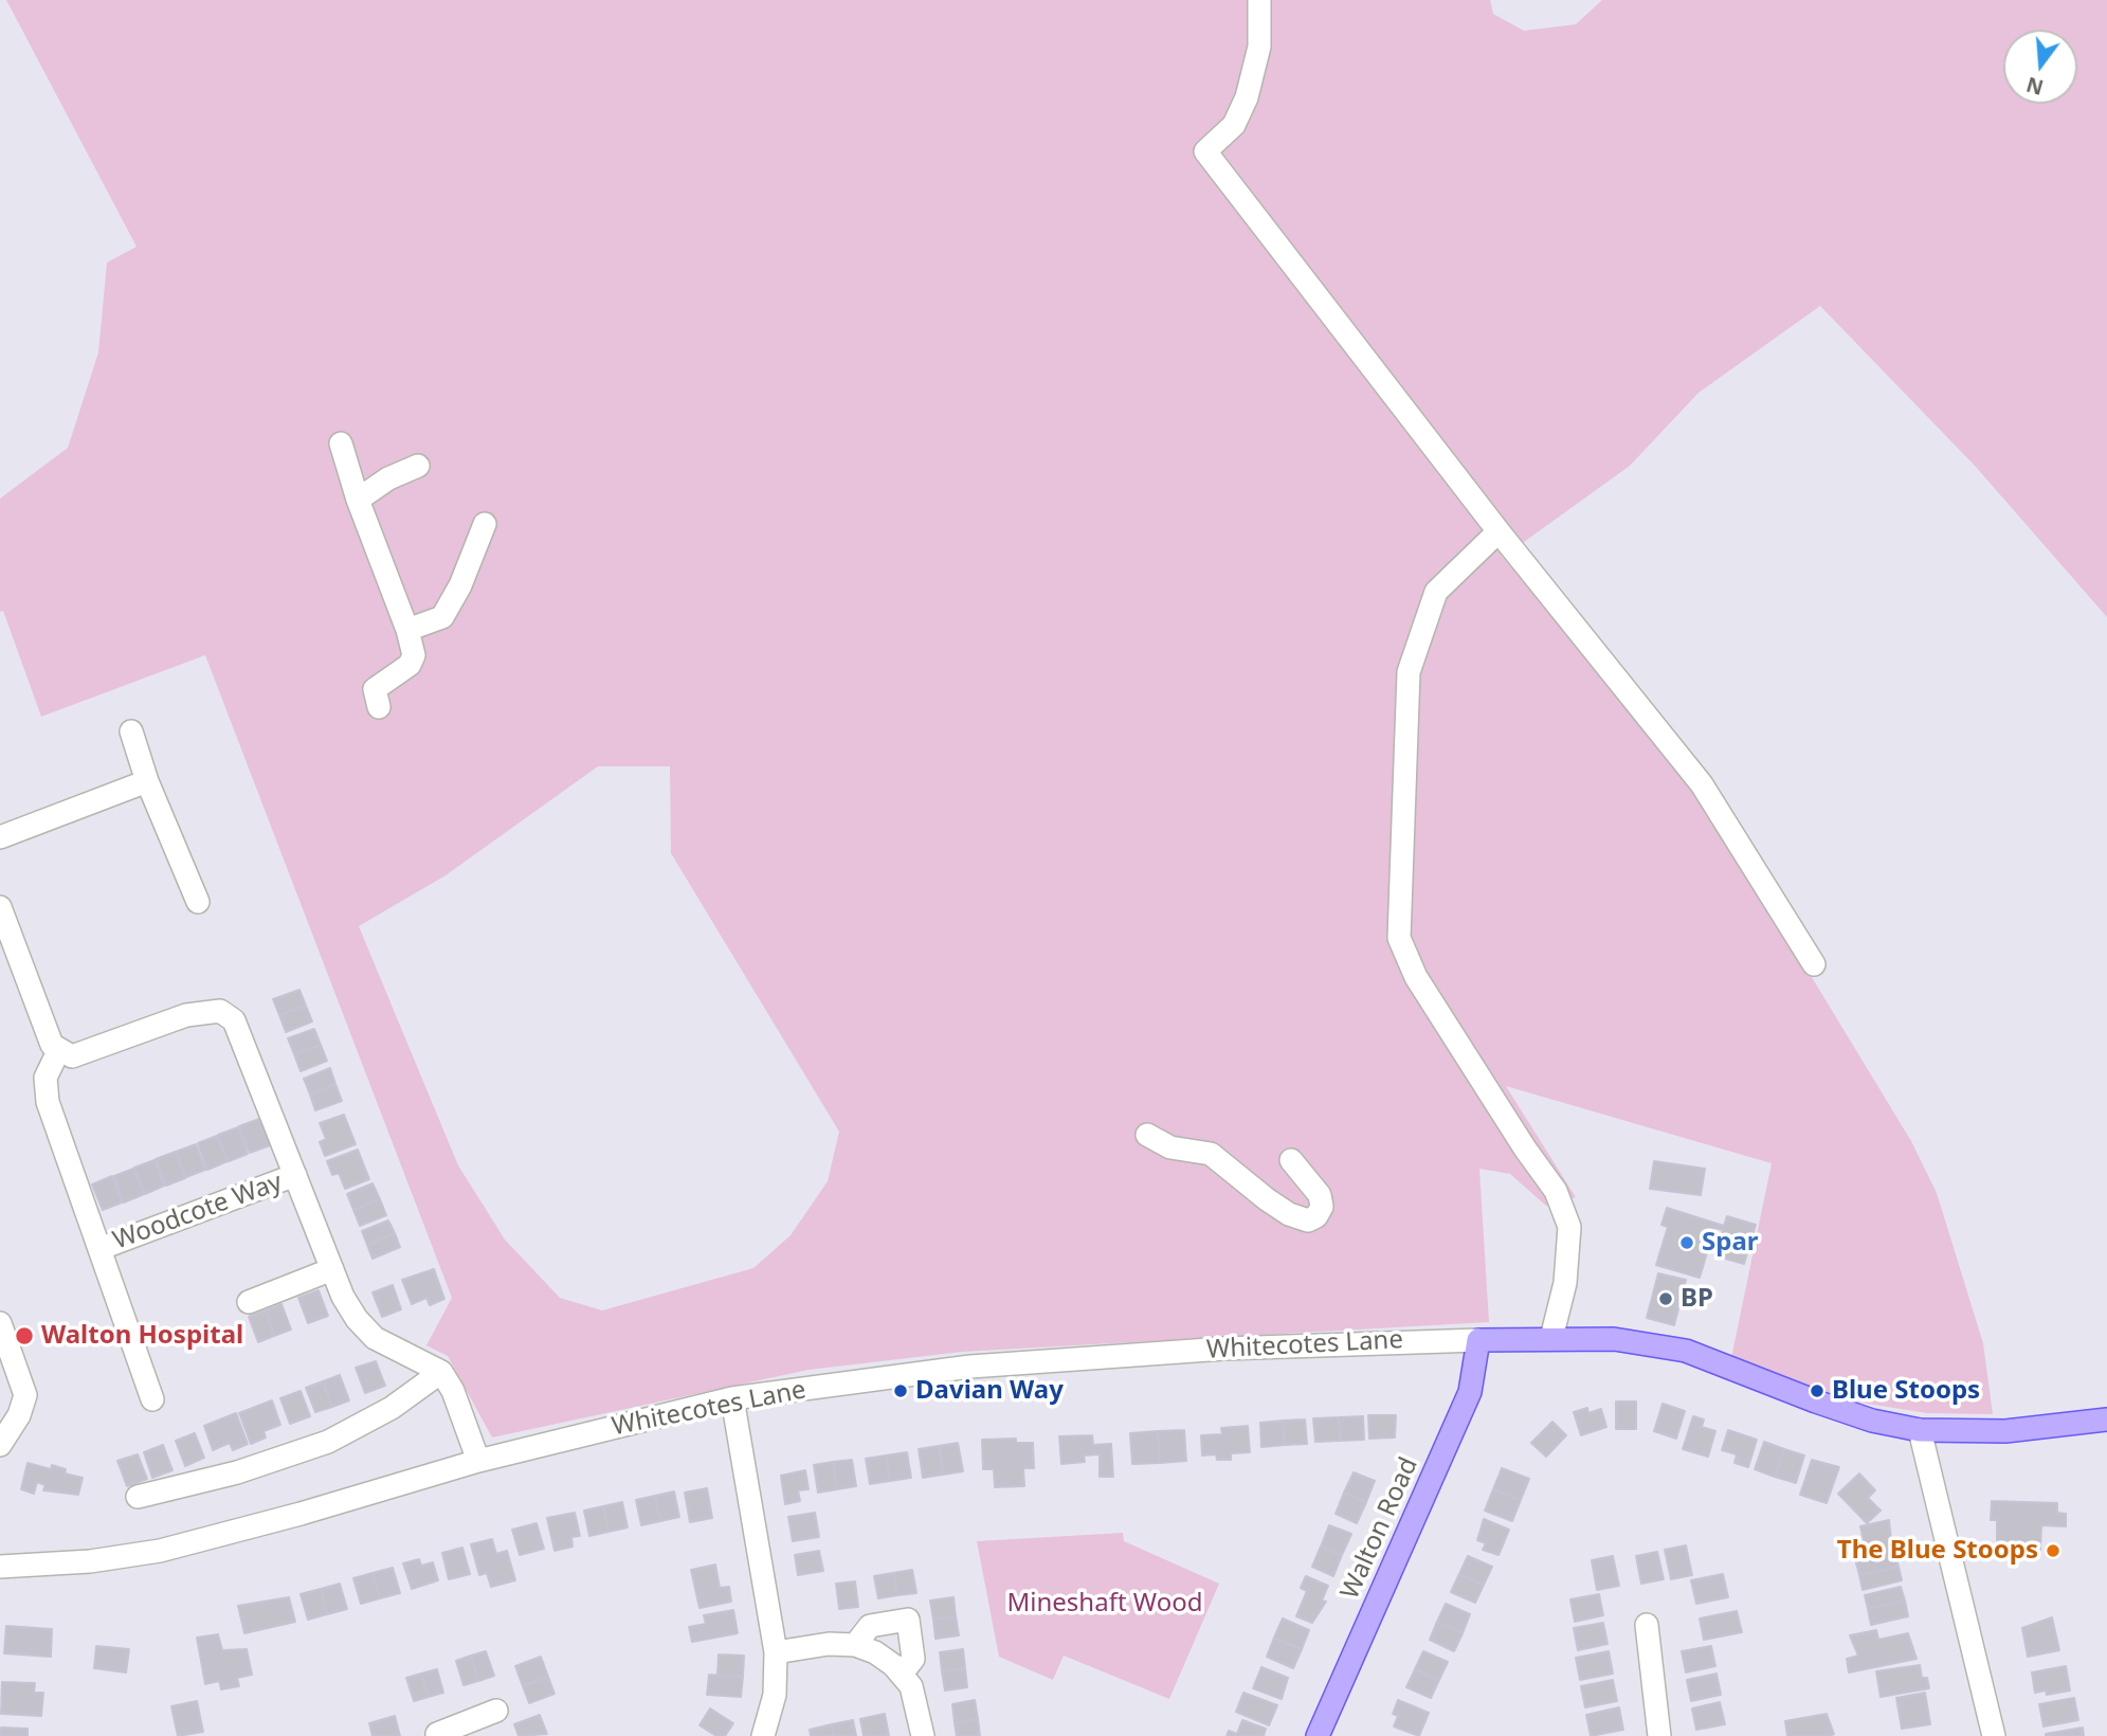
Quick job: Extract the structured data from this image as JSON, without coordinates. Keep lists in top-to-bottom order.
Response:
{
  "streets": {
    "main road": ["Walton Road"],
    "street": ["Woodcote Way", "Whitecotes Lane"]
  },
  "crossings": [
    ["Whitecotes Lane", "Walton Road"]
  ],
  "parks": ["Mineshaft Wood"],
  "places": [
    "Spar",
    "BP",
    "Walton Hospital",
    "Davian Way",
    "Blue Stoops",
    "The Blue Stoops"
  ],
  "north": "bottom"
}
